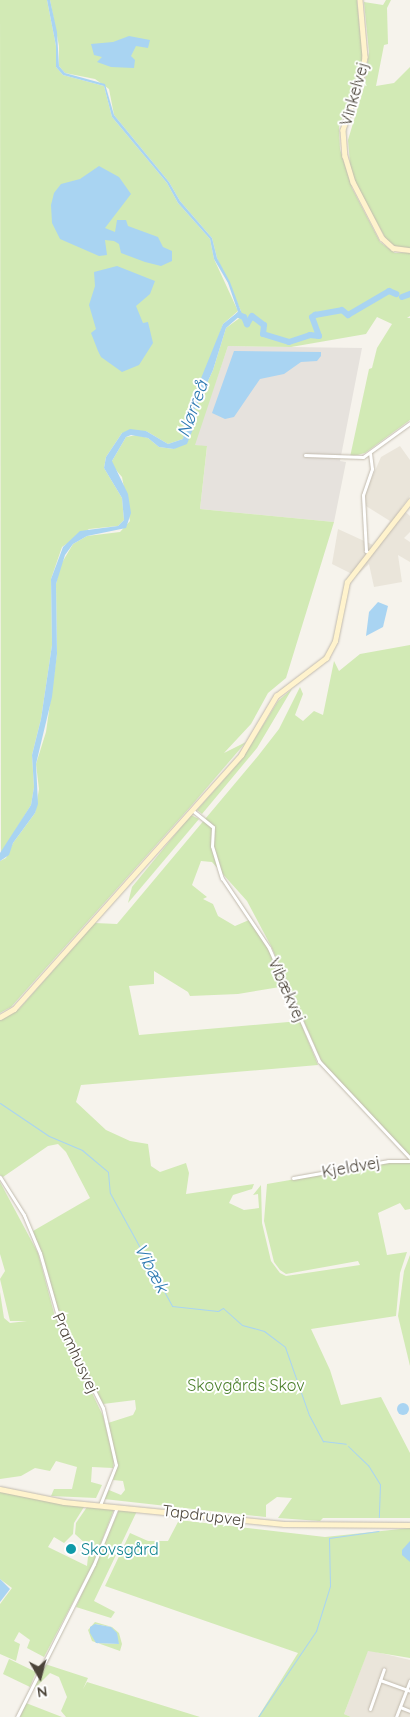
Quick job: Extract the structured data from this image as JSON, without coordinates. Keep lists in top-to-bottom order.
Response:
{
  "streets": {
    "street": [
      "Vinkelvej",
      "Vibækvej",
      "Kjeldvej",
      "Pramhusvej",
      "Tapdrupvej"
    ]
  },
  "crossings": [
    ["Vibækvej", "Kjeldvej"],
    ["Pramhusvej", "Tapdrupvej"]
  ],
  "water": ["Nørreå", "Vibæk"],
  "parks": ["Skovgårds Skov"],
  "places": ["Skovsgård"],
  "north": "bottom"
}
